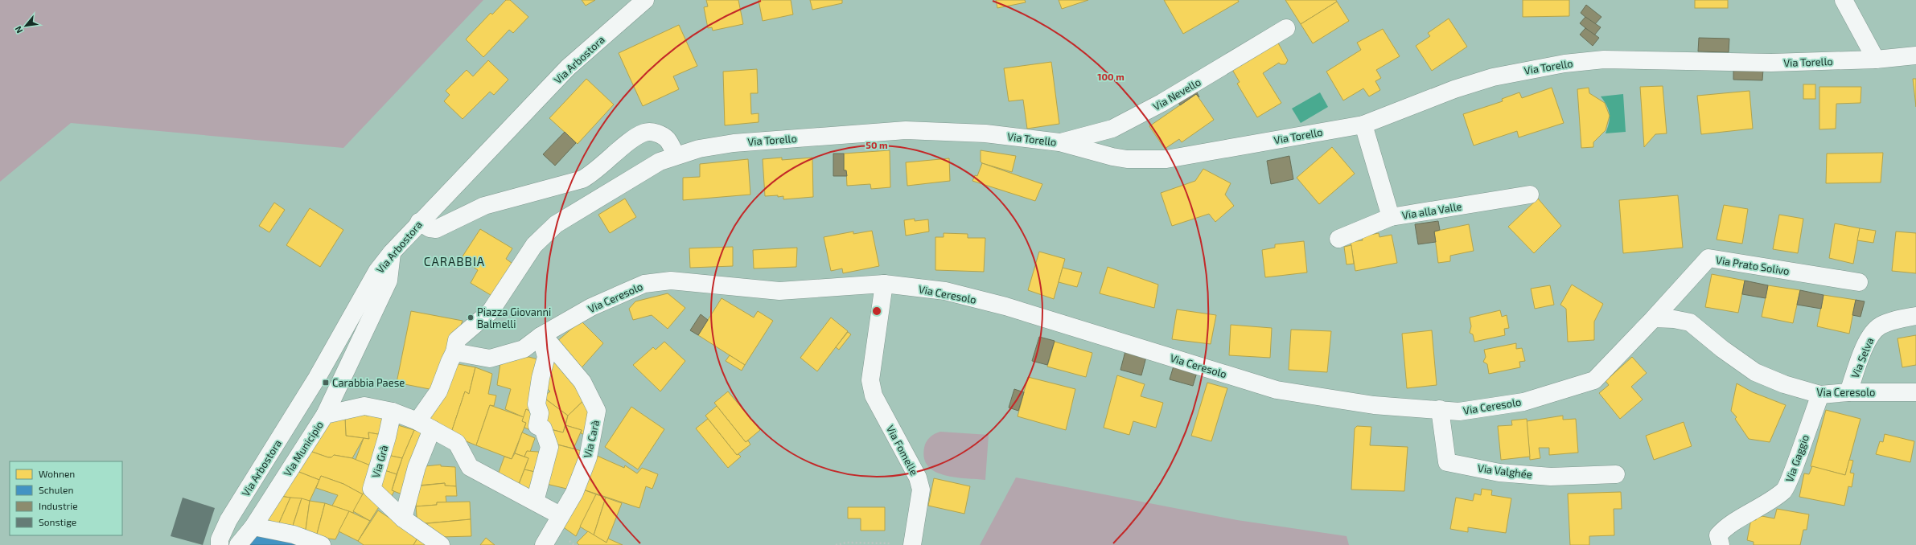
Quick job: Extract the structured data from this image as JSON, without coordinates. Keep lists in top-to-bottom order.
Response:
{
  "streets": {
    "street": [
      "Via Arbostora",
      "Via Torello",
      "Via Nevello",
      "Via alla Valle",
      "Via Prato Solivo",
      "Via Ceresolo",
      "Via Selva",
      "Via Carà",
      "Via Municipio",
      "Via Fomelle",
      "Via Gaggio",
      "Via Grà",
      "Via Valghée"
    ]
  },
  "crossings": [
    ["Via Torello", "Via Nevello"],
    ["Via Torello", "Via alla Valle"],
    ["Via Torello", "Via Ceresolo"],
    ["Via Prato Solivo", "Via Ceresolo"],
    ["Via Ceresolo", "Via Selva"],
    ["Via Ceresolo", "Via Carà"],
    ["Via Ceresolo", "Via Fomelle"],
    ["Via Ceresolo", "Via Gaggio"],
    ["Via Ceresolo", "Via Valghée"],
    ["Via Carà", "Via Municipio"],
    ["Via Municipio", "Via Grà"]
  ],
  "districts": ["CARABBIA"],
  "places": {
    "other": ["Piazza Giovanni Balmelli"],
    "transit": ["Carabbia Paese"]
  },
  "legend": [
    "Wohnen",
    "Schulen",
    "Industrie",
    "Sonstige"
  ],
  "north": "bottom left",
  "rings": ["100 m", "50 m"]
}
